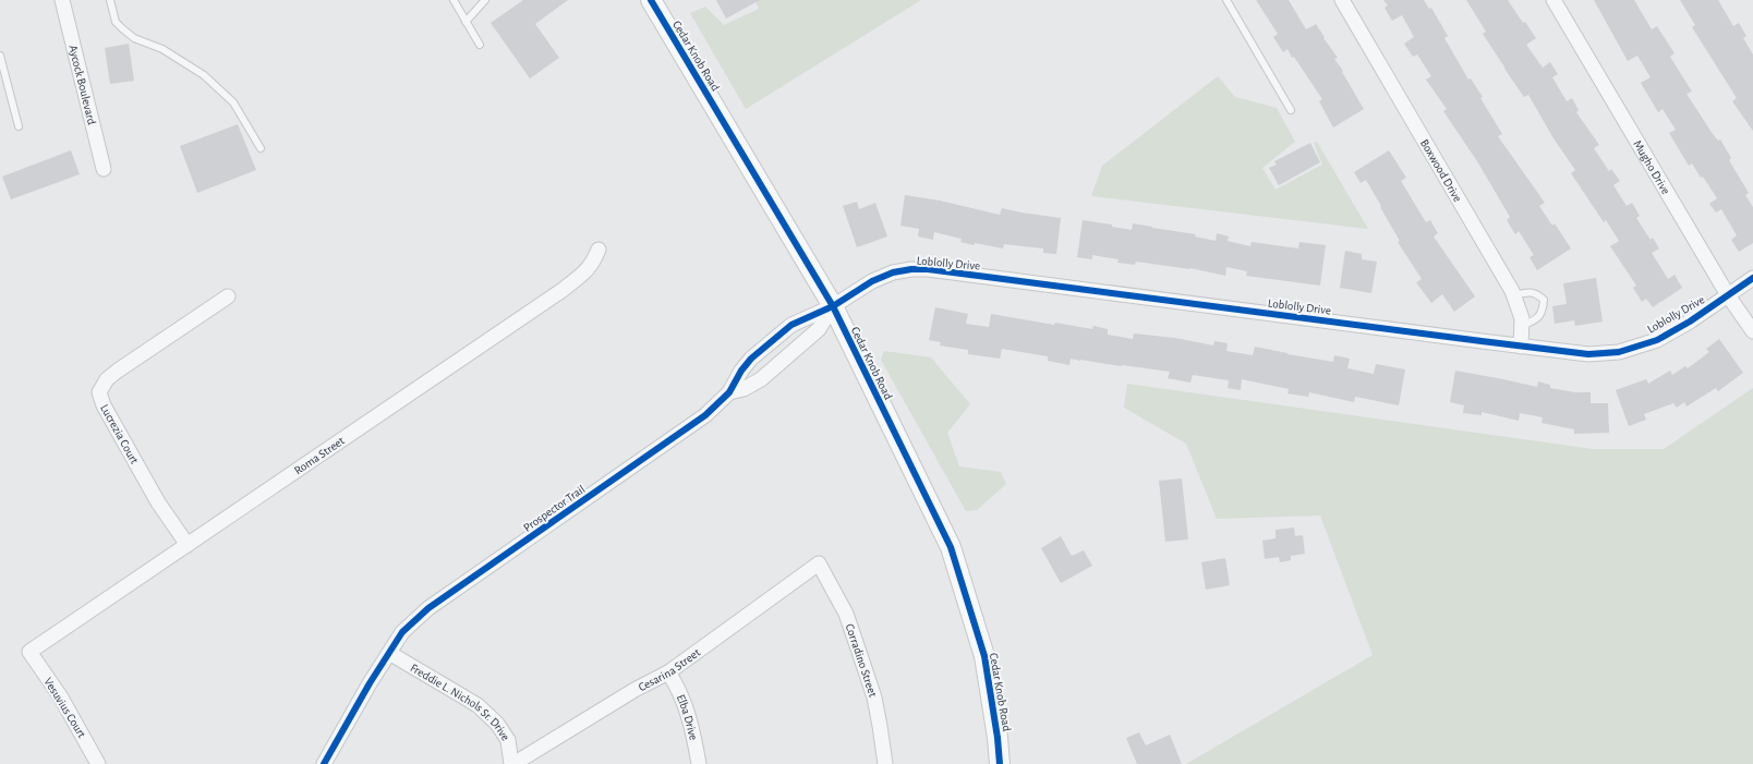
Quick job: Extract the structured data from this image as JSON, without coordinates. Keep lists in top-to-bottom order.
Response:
{
  "streets": {
    "street": [
      "Cedar Knob Road",
      "Aycock Boulevard",
      "Mugho Drive",
      "Boxwood Drive",
      "Loblolly Drive",
      "Lucrezia Court",
      "Roma Street",
      "Prospector Trail",
      "Corradino Street",
      "Cesarina Street",
      "Freddie L. Nichols Sr. Drive",
      "Vesuvius Court",
      "Elba Drive"
    ]
  },
  "crossings": [
    ["Cedar Knob Road", "Loblolly Drive"],
    ["Cedar Knob Road", "Prospector Trail"],
    ["Mugho Drive", "Loblolly Drive"],
    ["Boxwood Drive", "Loblolly Drive"],
    ["Loblolly Drive", "Prospector Trail"],
    ["Lucrezia Court", "Roma Street"],
    ["Roma Street", "Vesuvius Court"],
    ["Prospector Trail", "Freddie L. Nichols Sr. Drive"],
    ["Corradino Street", "Cesarina Street"],
    ["Cesarina Street", "Freddie L. Nichols Sr. Drive"],
    ["Cesarina Street", "Elba Drive"]
  ]
}
